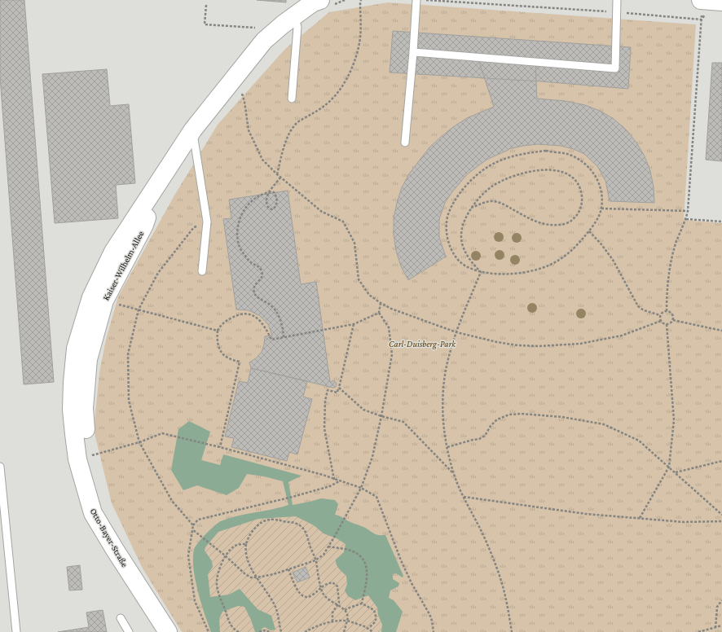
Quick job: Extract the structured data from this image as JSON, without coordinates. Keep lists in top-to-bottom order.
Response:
{
  "streets": {
    "street": ["Kaiser-Wilhelm-Allee", "Otto-Bayer-Straße"]
  },
  "crossings": [
    ["Kaiser-Wilhelm-Allee", "Otto-Bayer-Straße"]
  ],
  "parks": ["Carl-Duisberg-Park"]
}
